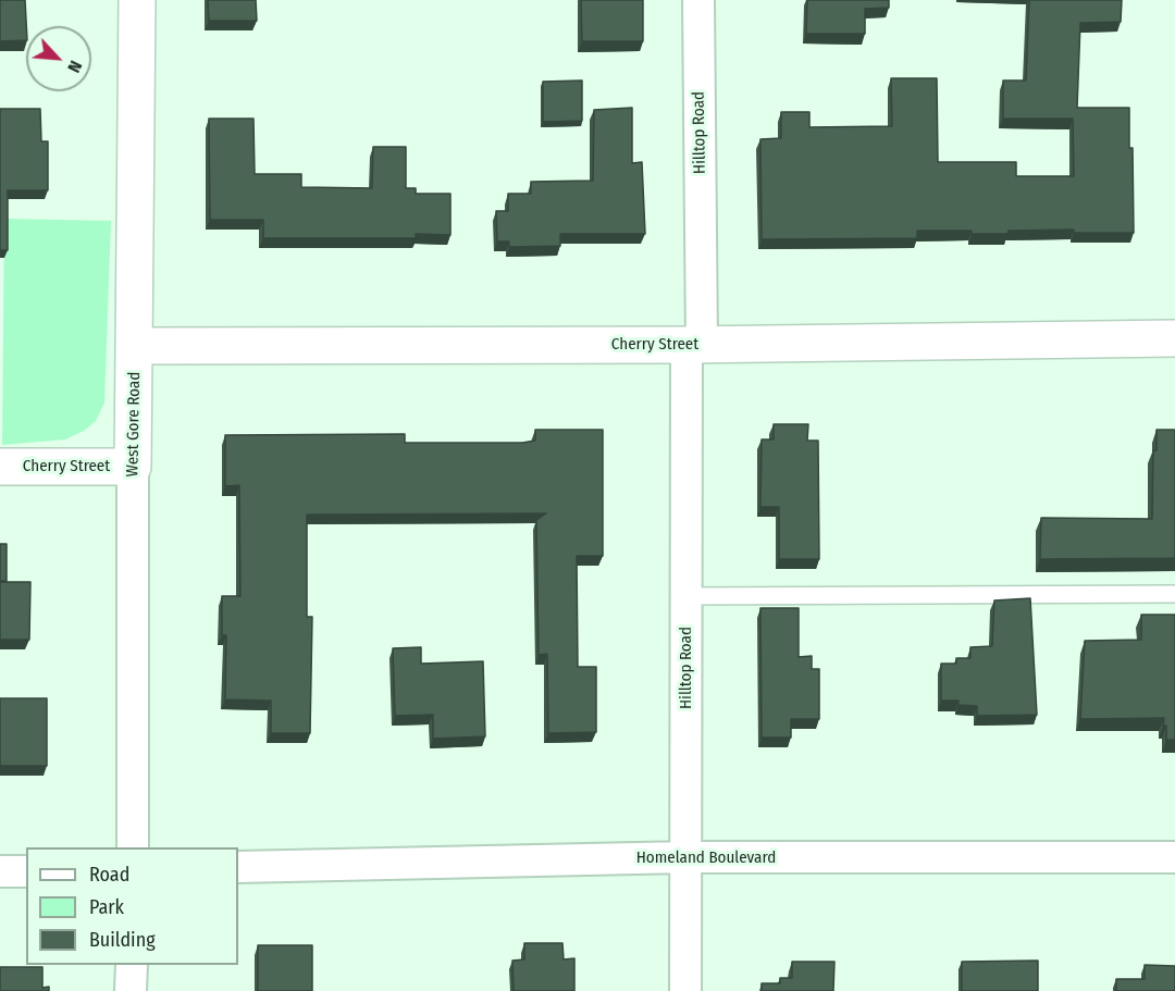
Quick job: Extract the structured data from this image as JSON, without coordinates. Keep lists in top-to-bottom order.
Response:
{
  "streets": {
    "street": [
      "Hilltop Road",
      "Cherry Street",
      "West Gore Road",
      "Homeland Boulevard"
    ]
  },
  "crossings": [
    ["Hilltop Road", "Cherry Street"],
    ["Hilltop Road", "Homeland Boulevard"],
    ["Cherry Street", "West Gore Road"]
  ],
  "legend": ["Road", "Park", "Building"],
  "north": "bottom right"
}
